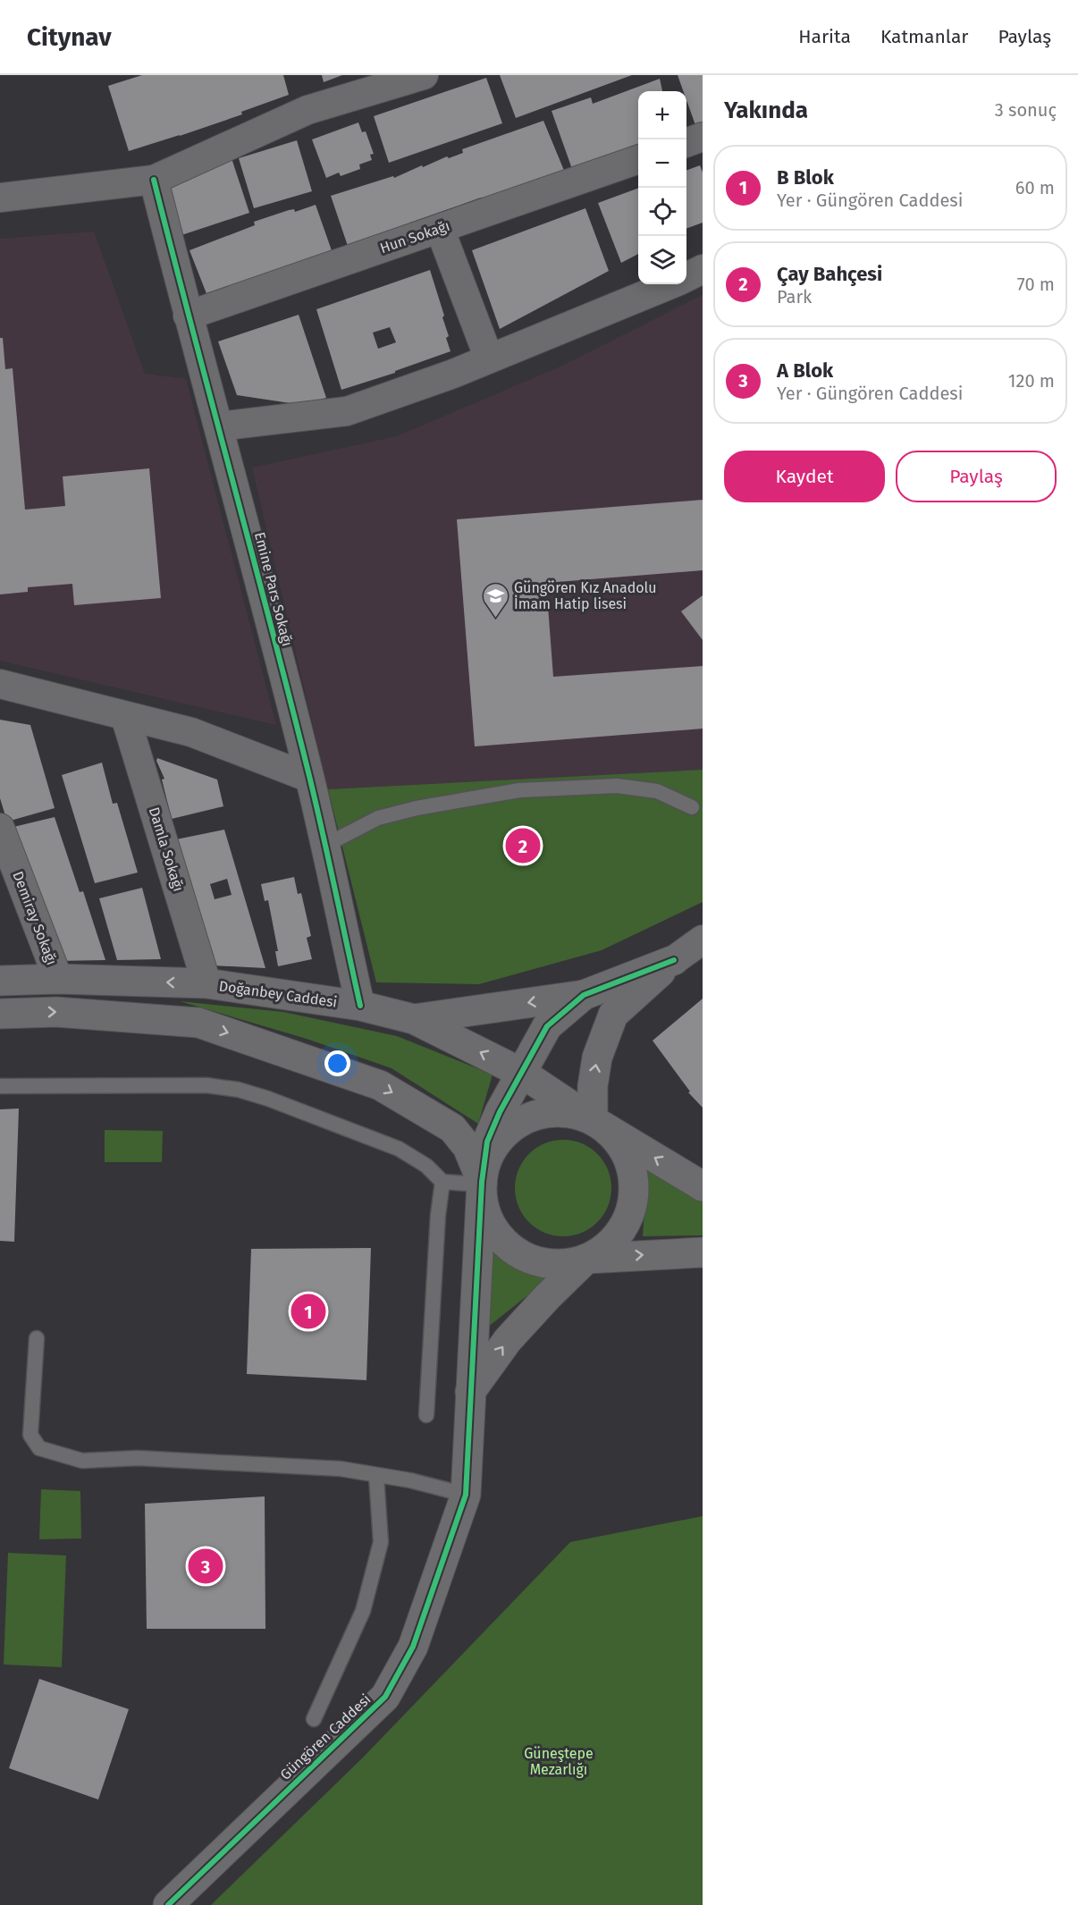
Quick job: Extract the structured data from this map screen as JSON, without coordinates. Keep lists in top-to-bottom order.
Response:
{
  "streets": {
    "street": [
      "Hun Sokağı",
      "Emine Pars Sokağı",
      "Damla Sokağı",
      "Demiray Sokağı",
      "Doğanbey Caddesi",
      "Güngören Caddesi"
    ]
  },
  "crossings": [
    ["Hun Sokağı", "Emine Pars Sokağı"],
    ["Emine Pars Sokağı", "Doğanbey Caddesi"],
    ["Damla Sokağı", "Doğanbey Caddesi"],
    ["Demiray Sokağı", "Doğanbey Caddesi"],
    ["Doğanbey Caddesi", "Güngören Caddesi"]
  ],
  "parks": ["Güneştepe Mezarlığı"],
  "places": {
    "school or university": ["Güngören Kız Anadolu İmam Hatip lisesi"]
  },
  "page": {
    "header": "Citynav",
    "nav": ["Harita", "Katmanlar", "Paylaş"],
    "heading": ["Yakında", "3 sonuç"],
    "map_buttons": ["+", "−"],
    "list": [
      {
        "mark": "1",
        "name": "B Blok",
        "note": "Yer · Güngören Caddesi",
        "value": "60 m"
      },
      {
        "mark": "2",
        "name": "Çay Bahçesi",
        "note": "Park",
        "value": "70 m"
      },
      {
        "mark": "3",
        "name": "A Blok",
        "note": "Yer · Güngören Caddesi",
        "value": "120 m"
      }
    ],
    "buttons": ["Kaydet", "Paylaş"],
    "pins": ["2", "1", "3"]
  }
}
